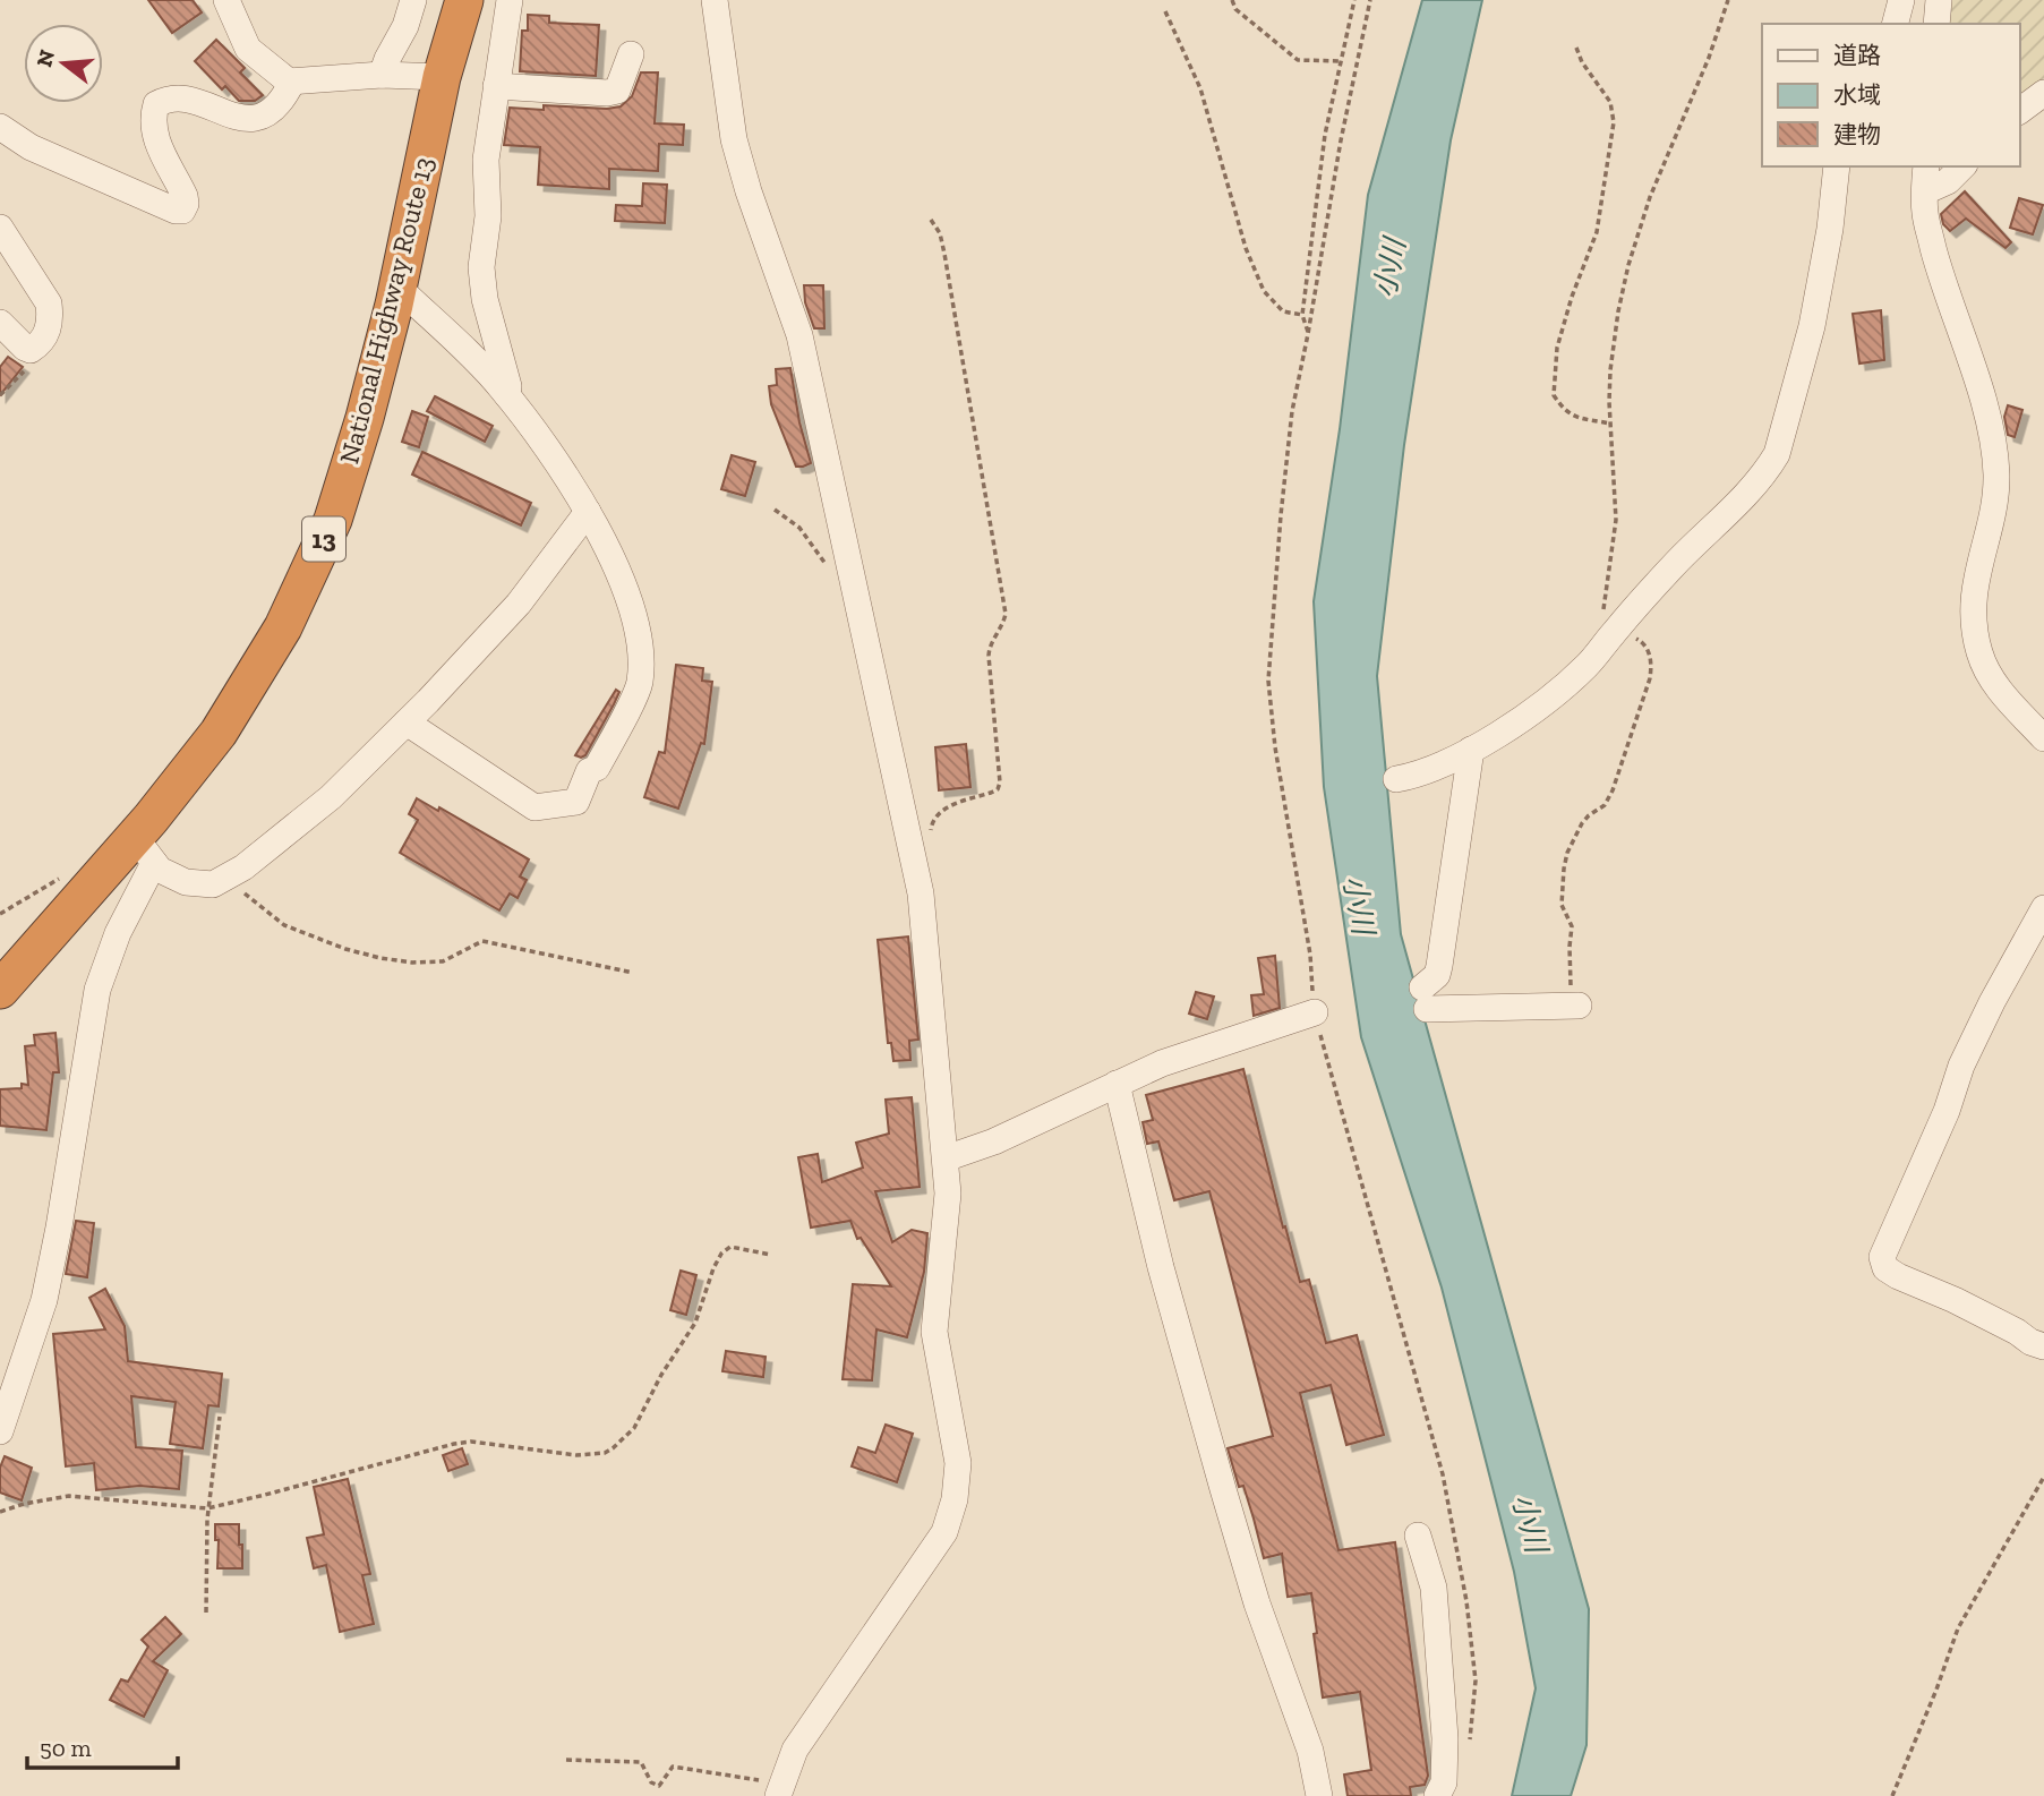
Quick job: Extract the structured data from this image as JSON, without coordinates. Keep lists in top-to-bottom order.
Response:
{
  "streets": {
    "highway": ["National Highway Route 13", "13"]
  },
  "water": ["小川"],
  "legend": ["道路", "水域", "建物"],
  "scale_bar": "50 m",
  "north": "left"
}
